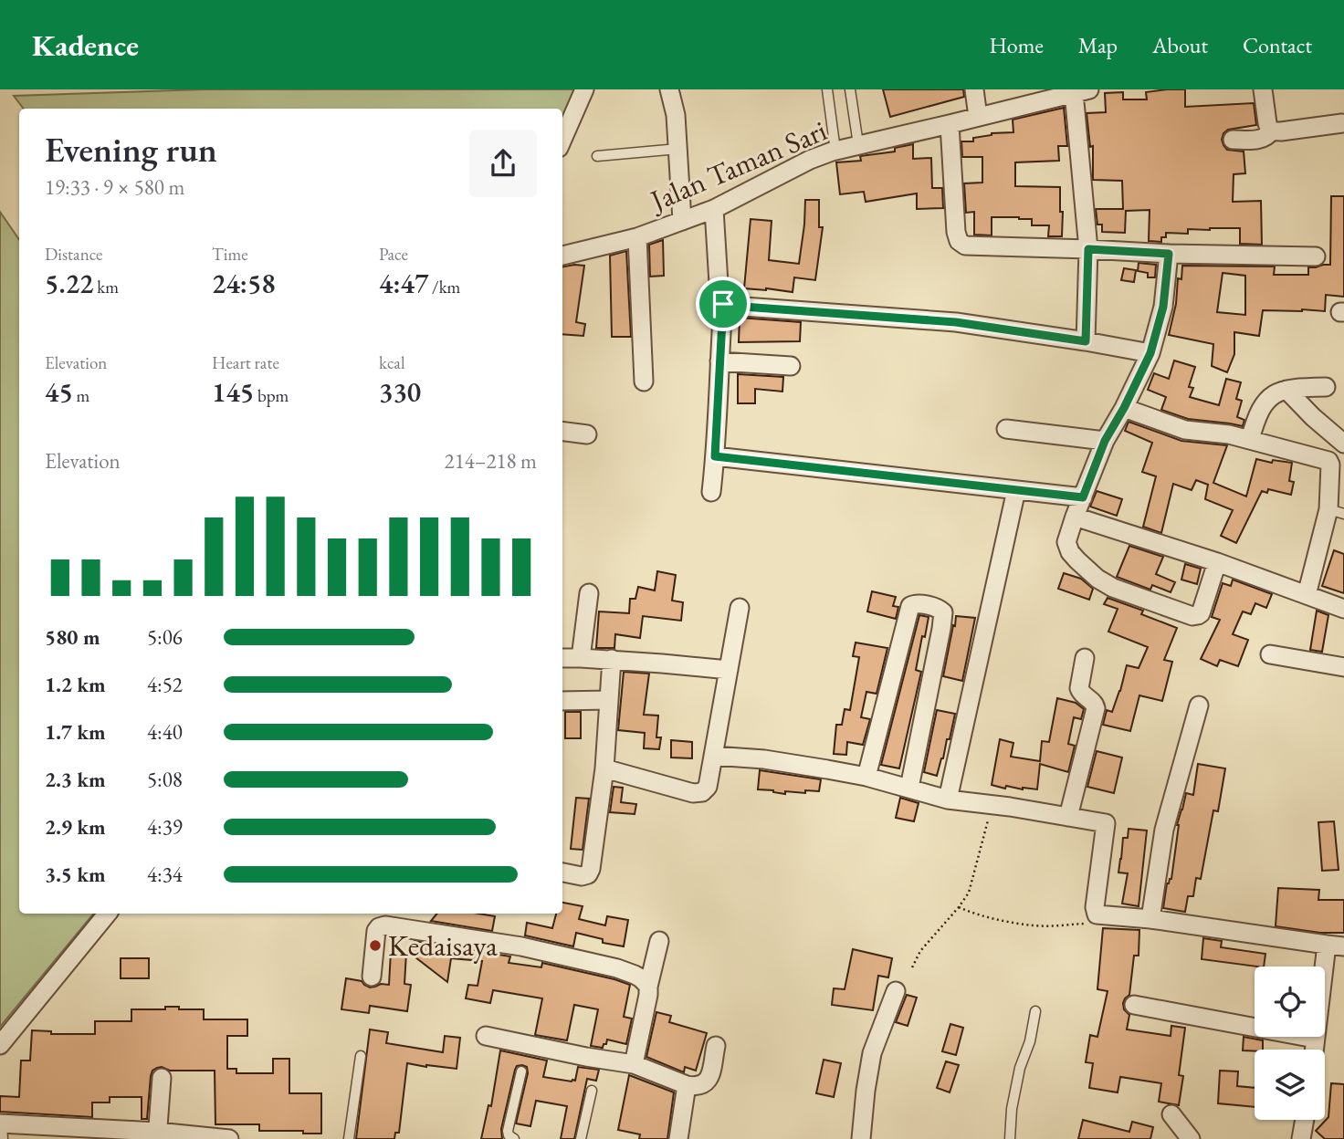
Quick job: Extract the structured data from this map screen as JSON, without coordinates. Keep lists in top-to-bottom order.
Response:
{
  "streets": {
    "street": ["Jalan Taman Sari"]
  },
  "places": ["Kedaisaya"],
  "page": {
    "header": "Kadence",
    "nav": [
      "Home",
      "Map",
      "About",
      "Contact"
    ],
    "heading": ["Evening run", "19:33 · 9 × 580 m"],
    "stats": [
      ["Distance", "5.22 km"],
      ["Time", "24:58"],
      ["Pace", "4:47 /km"],
      ["Elevation", "45 m"],
      ["Heart rate", "145 bpm"],
      ["kcal", "330"]
    ],
    "chart": ["Elevation", "214–218 m"],
    "list": [
      {
        "name": "580 m",
        "note": "5:06"
      },
      {
        "name": "1.2 km",
        "note": "4:52"
      },
      {
        "name": "1.7 km",
        "note": "4:40"
      },
      {
        "name": "2.3 km",
        "note": "5:08"
      },
      {
        "name": "2.9 km",
        "note": "4:39"
      },
      {
        "name": "3.5 km",
        "note": "4:34"
      }
    ]
  }
}
